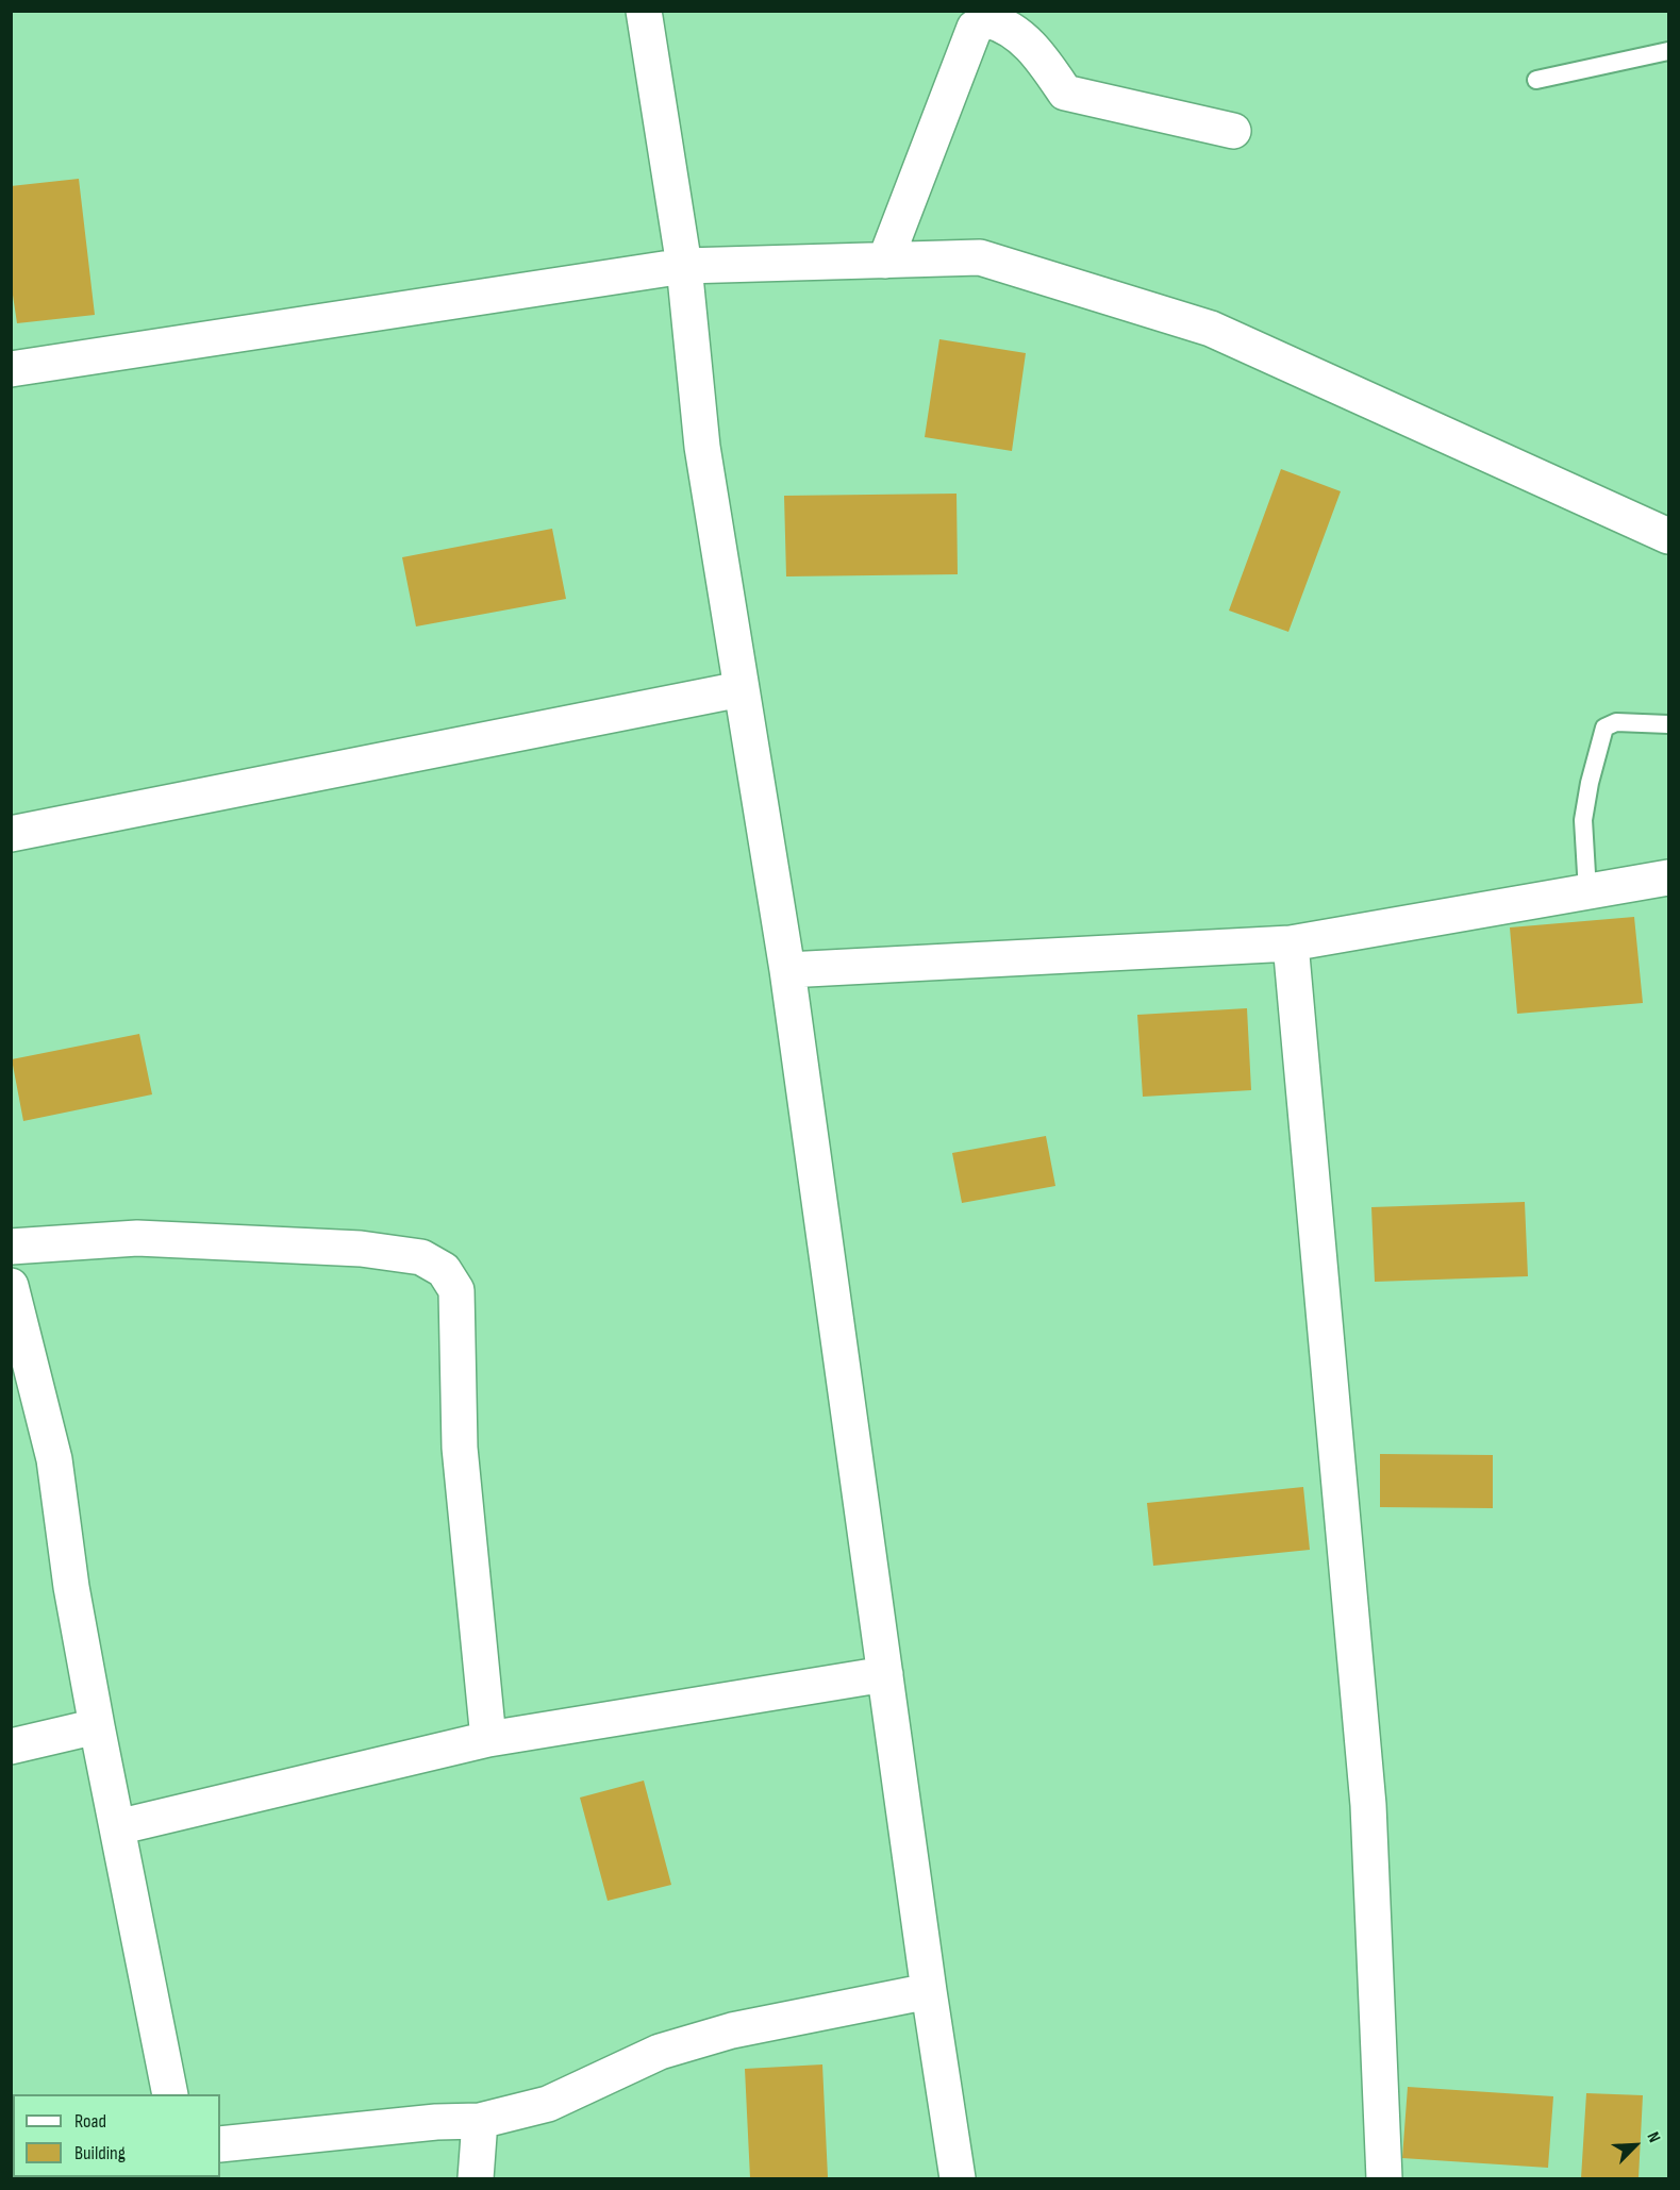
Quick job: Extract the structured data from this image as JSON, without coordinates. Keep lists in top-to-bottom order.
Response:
{
  "legend": ["Road", "Building"],
  "north": "top right"
}
